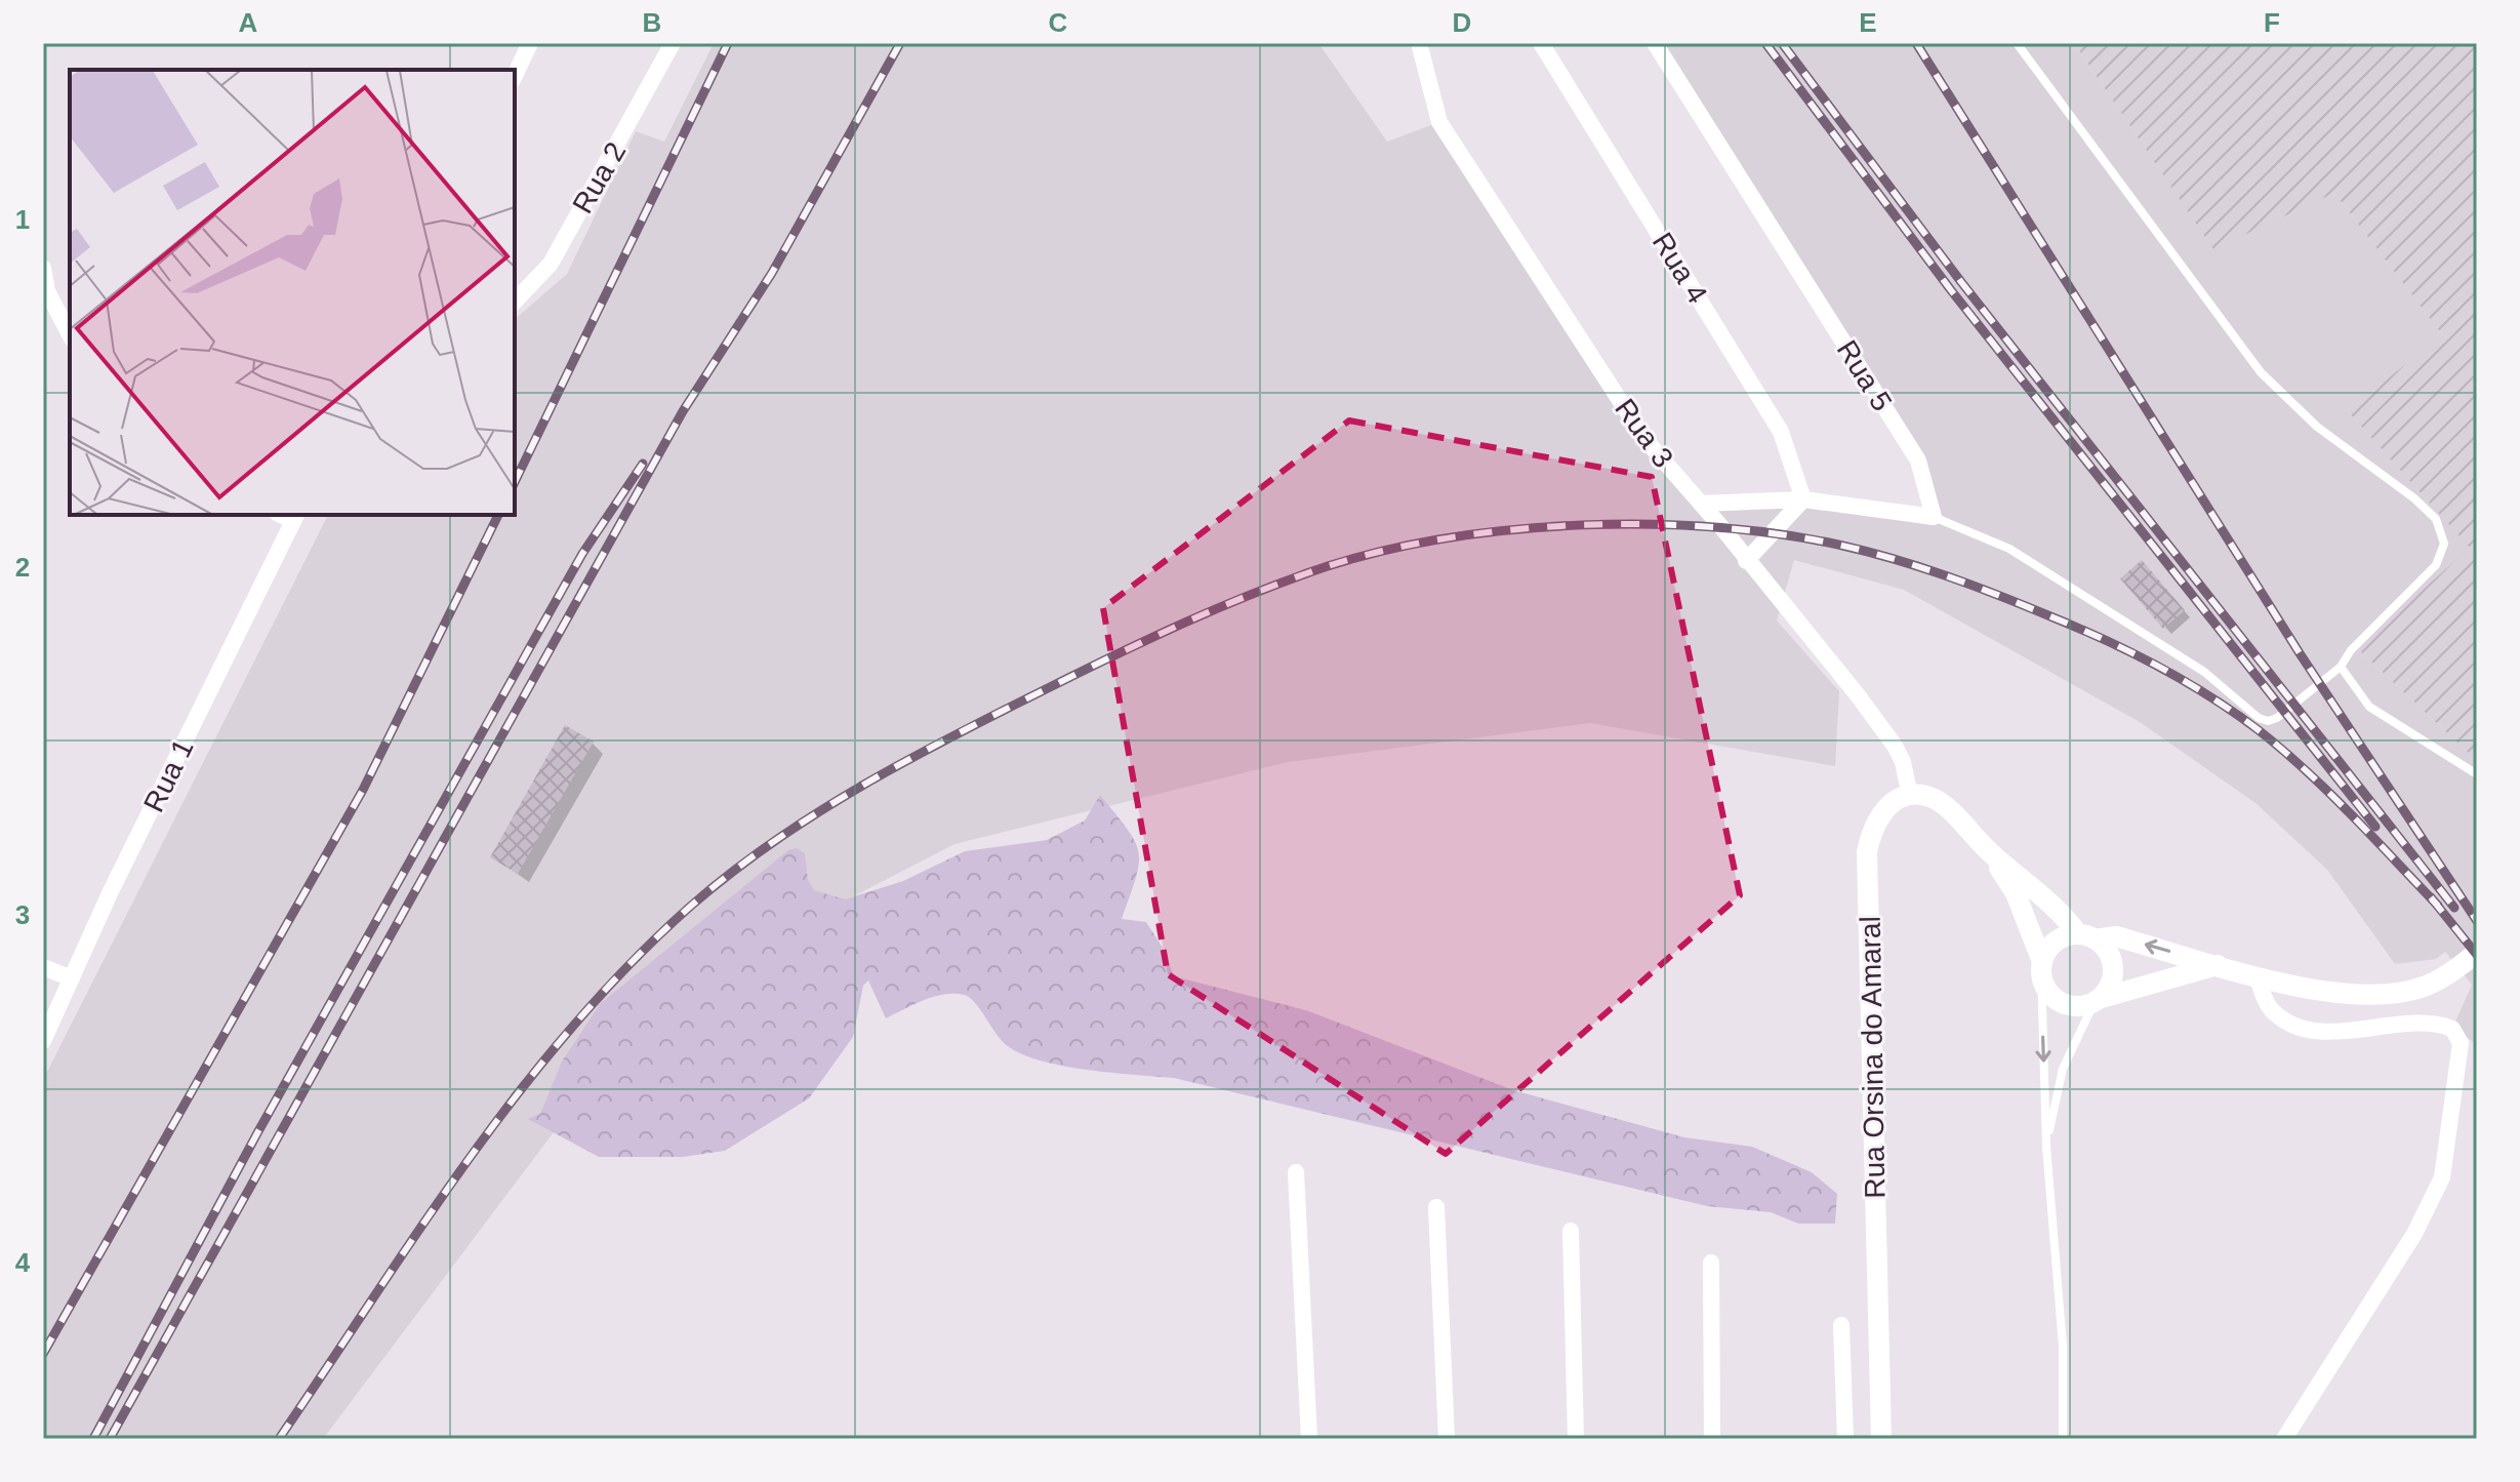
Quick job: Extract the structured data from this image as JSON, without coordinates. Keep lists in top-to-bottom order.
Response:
{
  "streets": {
    "street": [
      "Rua 2",
      "Rua 4",
      "Rua 5",
      "Rua 3",
      "Rua 1",
      "Rua Orsina do Amaral"
    ]
  },
  "crossings": [
    ["Rua 3", "Rua Orsina do Amaral"]
  ],
  "grid": {
    "columns": [
      "A",
      "B",
      "C",
      "D",
      "E",
      "F"
    ],
    "rows": [
      "1",
      "2",
      "3",
      "4"
    ]
  }
}
